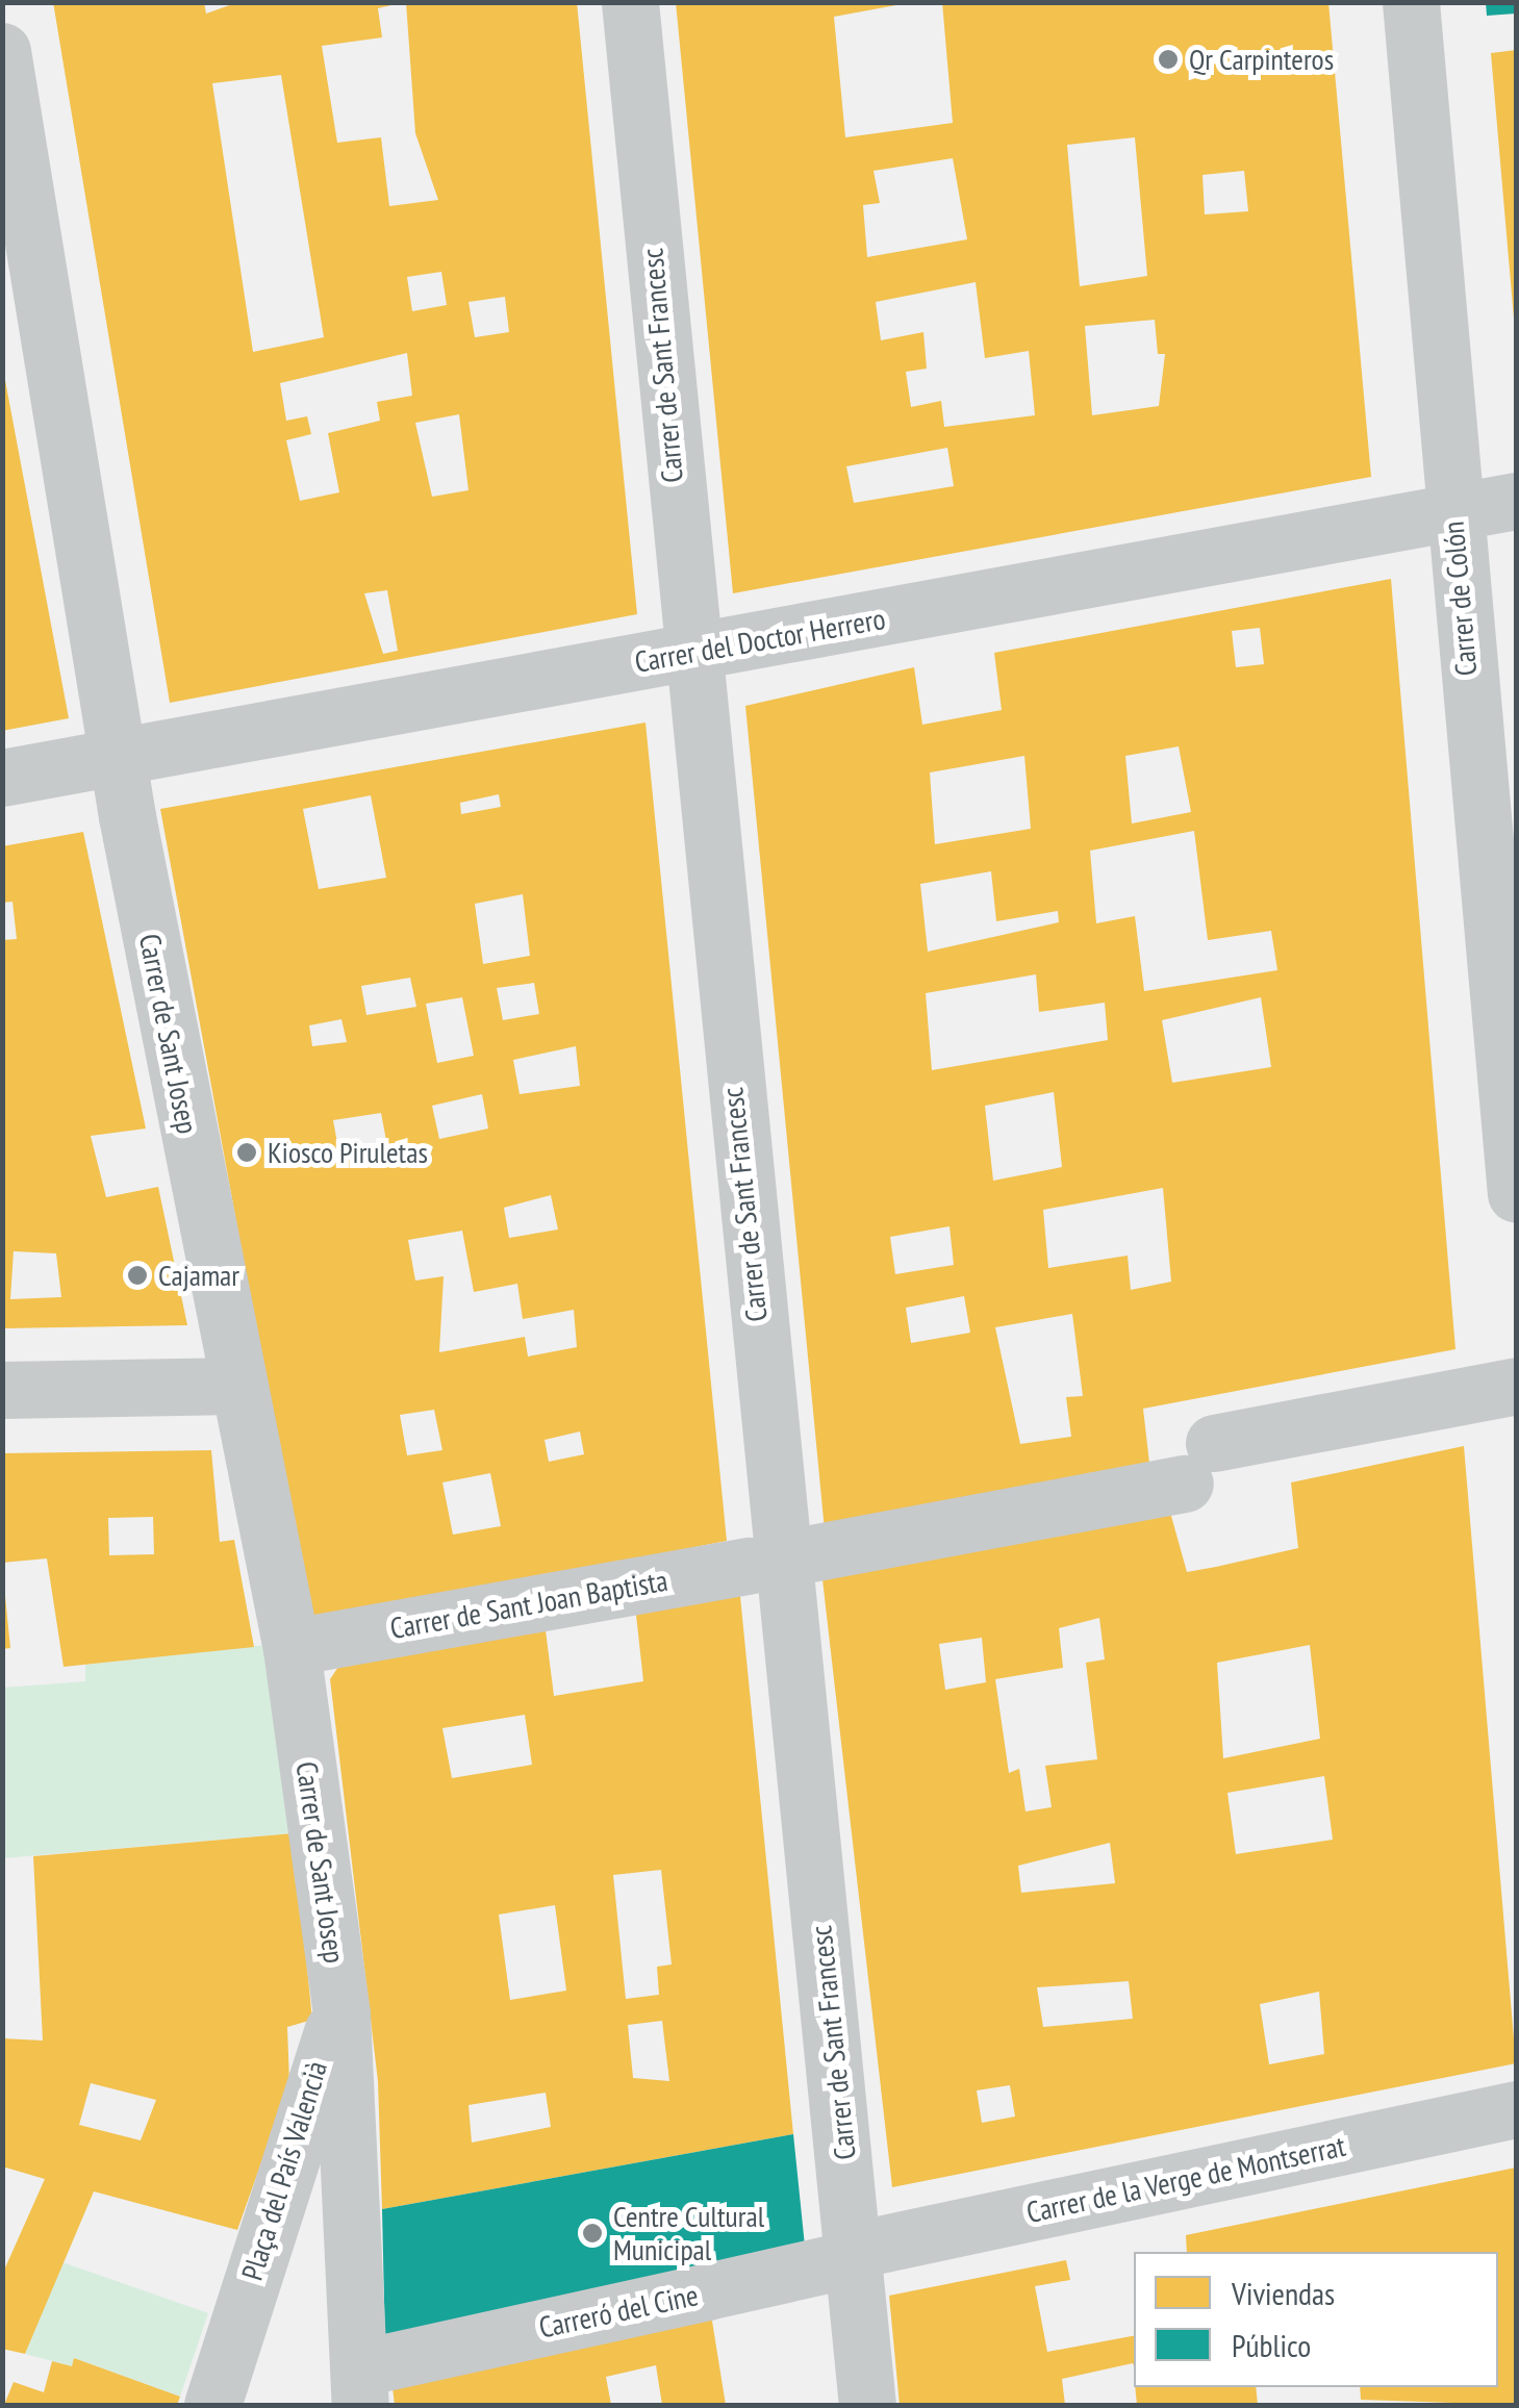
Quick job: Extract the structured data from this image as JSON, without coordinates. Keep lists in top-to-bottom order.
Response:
{
  "streets": {
    "street": [
      "Carrer de Sant Francesc",
      "Carrer de Colón",
      "Carrer del Doctor Herrero",
      "Carrer de Sant Josep",
      "Carrer de Sant Joan Baptista",
      "Plaça del País Valencià",
      "Carrer de la Verge de Montserrat",
      "Carreró del Cine"
    ]
  },
  "crossings": [
    ["Carrer de Sant Francesc", "Carrer del Doctor Herrero"],
    ["Carrer de Sant Francesc", "Carrer de la Verge de Montserrat"],
    ["Carrer de Sant Francesc", "Carreró del Cine"],
    ["Carrer de Colón", "Carrer del Doctor Herrero"],
    ["Carrer del Doctor Herrero", "Carrer de Sant Josep"],
    ["Carrer de Sant Josep", "Plaça del País Valencià"],
    ["Plaça del País Valencià", "Carreró del Cine"],
    ["Carrer de la Verge de Montserrat", "Carreró del Cine"]
  ],
  "places": [
    "Qr Carpinteros",
    "Kiosco Piruletas",
    "Cajamar",
    "Centre Cultural Municipal"
  ],
  "legend": ["Viviendas", "Público"]
}
